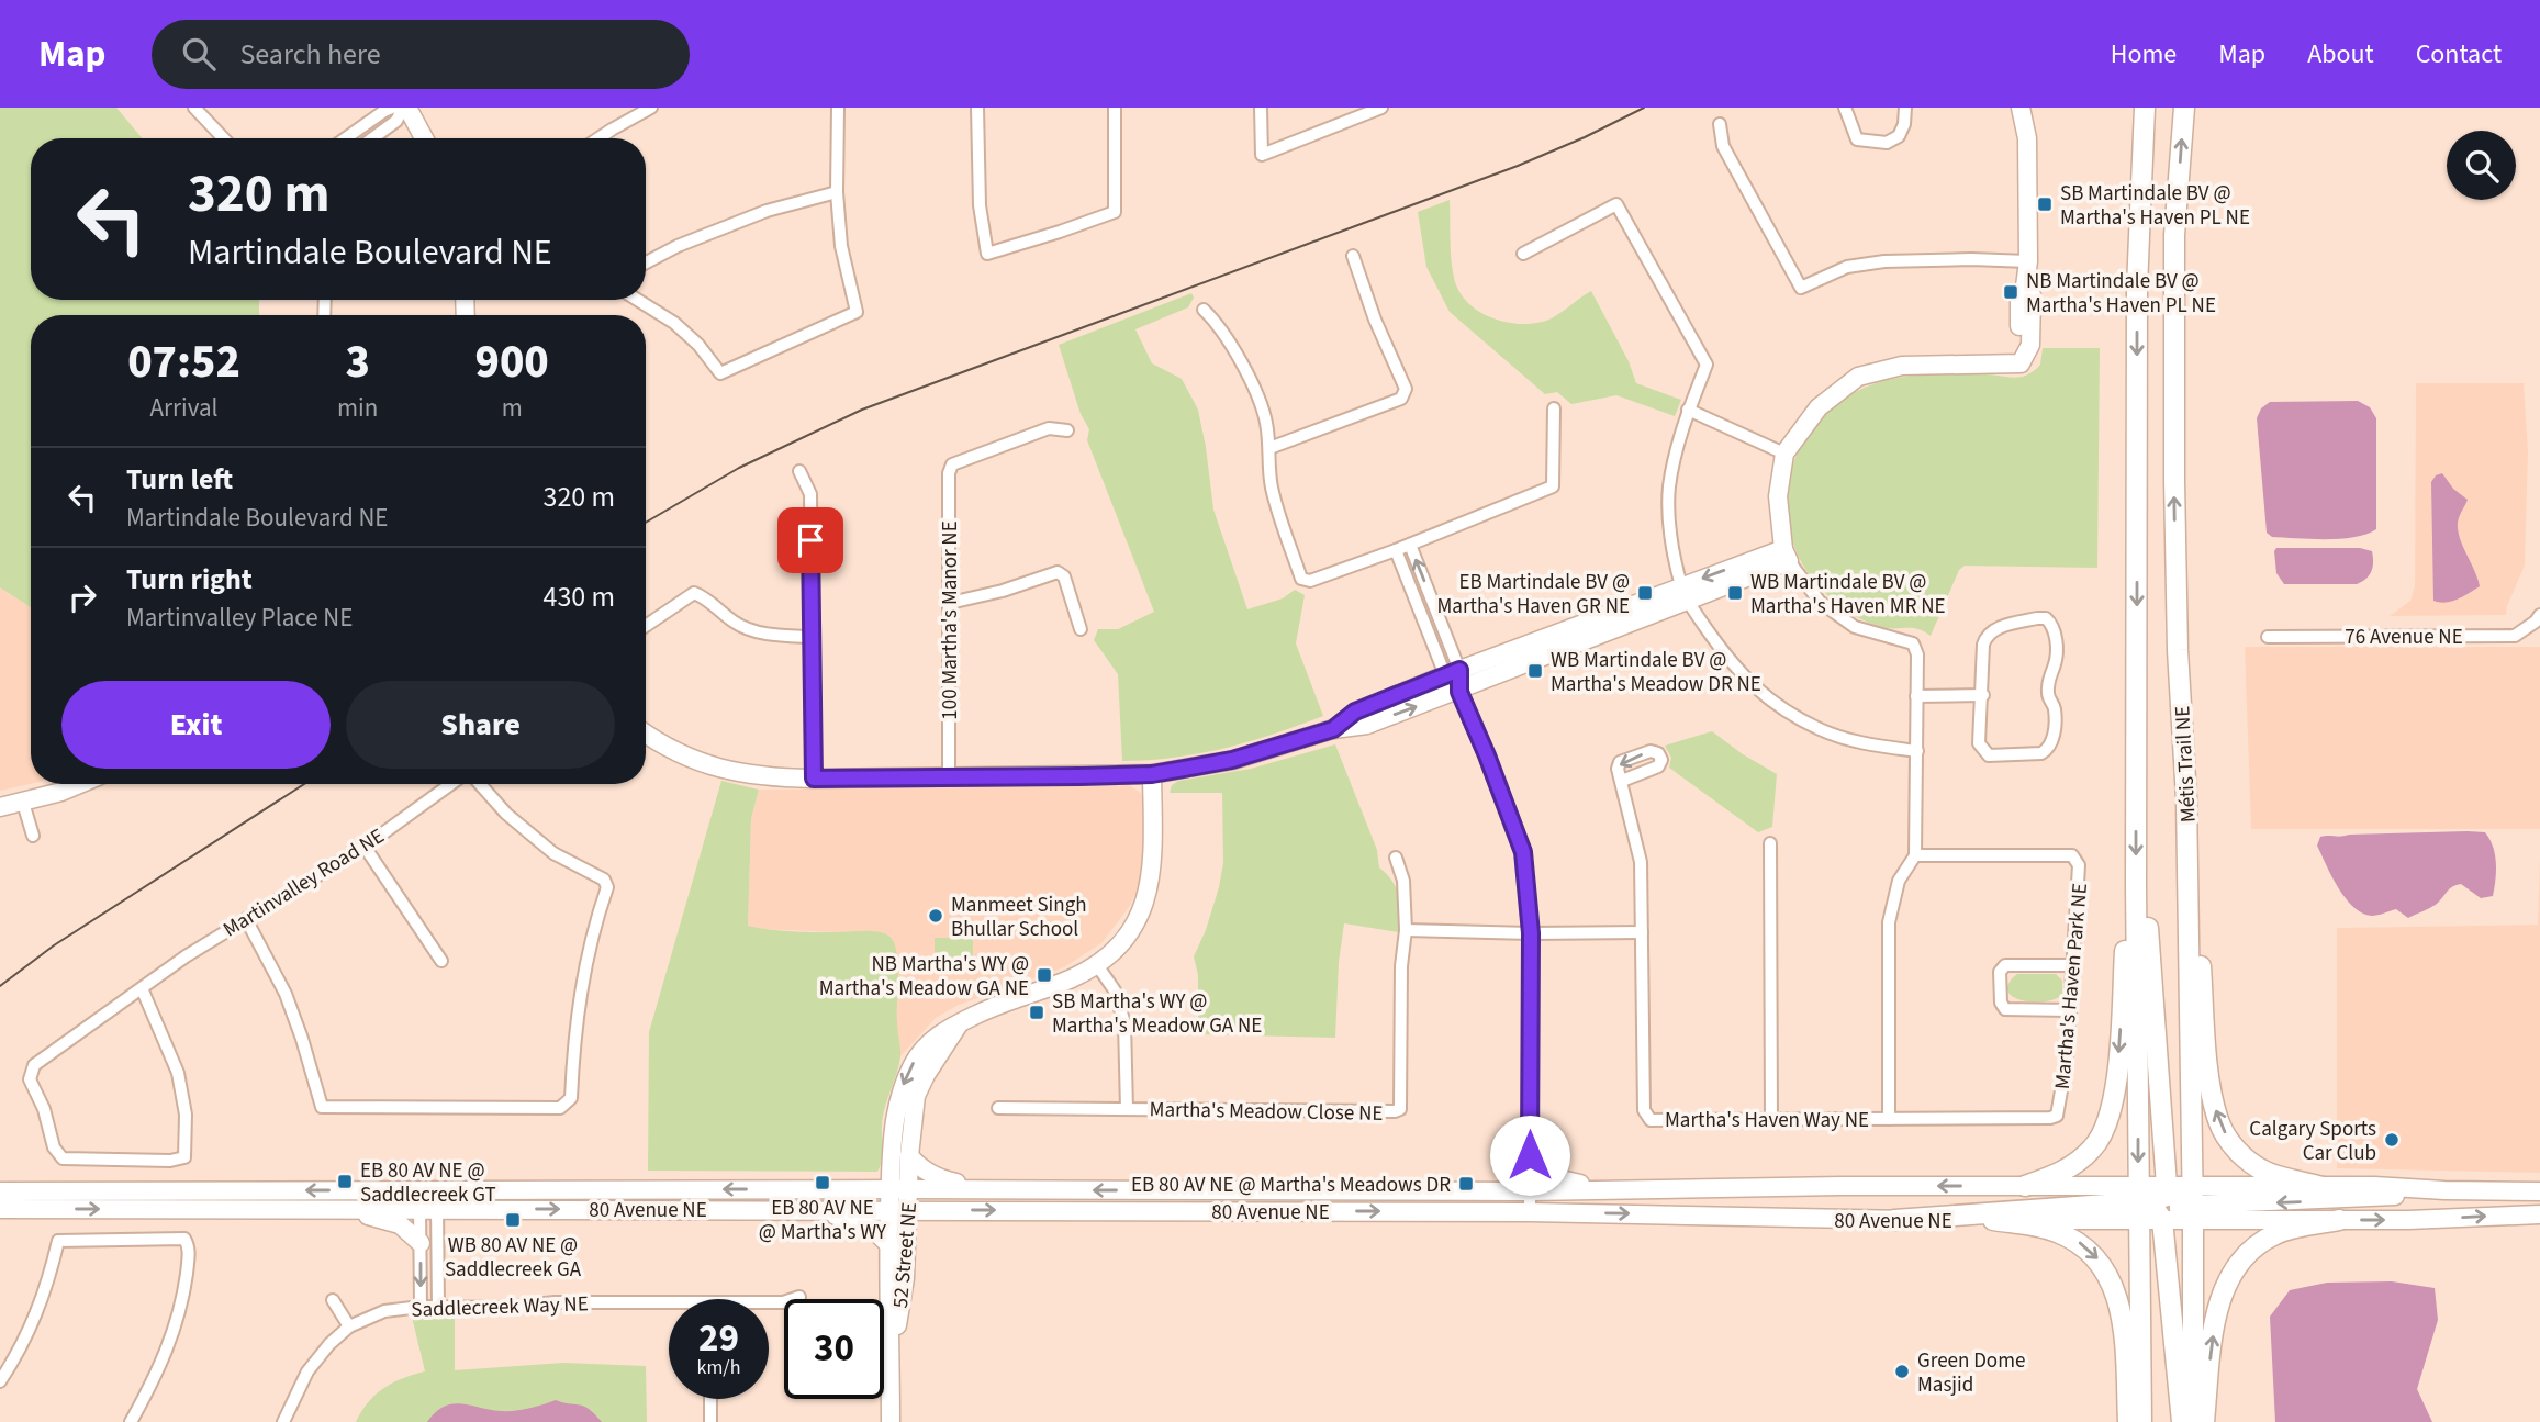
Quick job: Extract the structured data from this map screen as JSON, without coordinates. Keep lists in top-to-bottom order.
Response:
{
  "streets": {
    "main road": ["Métis Trail NE", "80 Avenue NE", "52 Street NE"],
    "street": [
      "100 Martha's Manor NE",
      "76 Avenue NE",
      "Martinvalley Road NE",
      "Martha's Haven Park NE",
      "Martha's Meadow Close NE",
      "Martha's Haven Way NE",
      "Saddlecreek Way NE"
    ]
  },
  "crossings": [
    ["Métis Trail NE", "80 Avenue NE"],
    ["Martha's Haven Park NE", "Martha's Haven Way NE"],
    ["80 Avenue NE", "52 Street NE"]
  ],
  "places": {
    "transit": [
      "SB Martindale BV @ Martha's Haven PL NE",
      "NB Martindale BV @ Martha's Haven PL NE",
      "EB Martindale BV @ Martha's Haven GR NE",
      "WB Martindale BV @ Martha's Haven MR NE",
      "WB Martindale BV @ Martha's Meadow DR NE",
      "NB Martha's WY @ Martha's Meadow GA NE",
      "SB Martha's WY @ Martha's Meadow GA NE",
      "EB 80 AV NE @ Saddlecreek GT",
      "EB 80 AV NE @ Martha's WY",
      "EB 80 AV NE @ Martha's Meadows DR",
      "WB 80 AV NE @ Saddlecreek GA"
    ],
    "other": ["Manmeet Singh Bhullar School", "Calgary Sports Car Club", "Green Dome Masjid"]
  },
  "page": {
    "header": "Map",
    "search": "Search here",
    "nav": [
      "Home",
      "Map",
      "About",
      "Contact"
    ],
    "turn": ["320 m", "Martindale Boulevard NE"],
    "eta": [
      "07:52",
      "Arrival",
      "3",
      "min",
      "900",
      "m"
    ],
    "list": [
      {
        "name": "Turn left",
        "note": "Martindale Boulevard NE",
        "value": "320 m"
      },
      {
        "name": "Turn right",
        "note": "Martinvalley Place NE",
        "value": "430 m"
      }
    ],
    "buttons": ["Exit", "Share"],
    "speed": "29 km/h",
    "limit": "30"
  }
}
